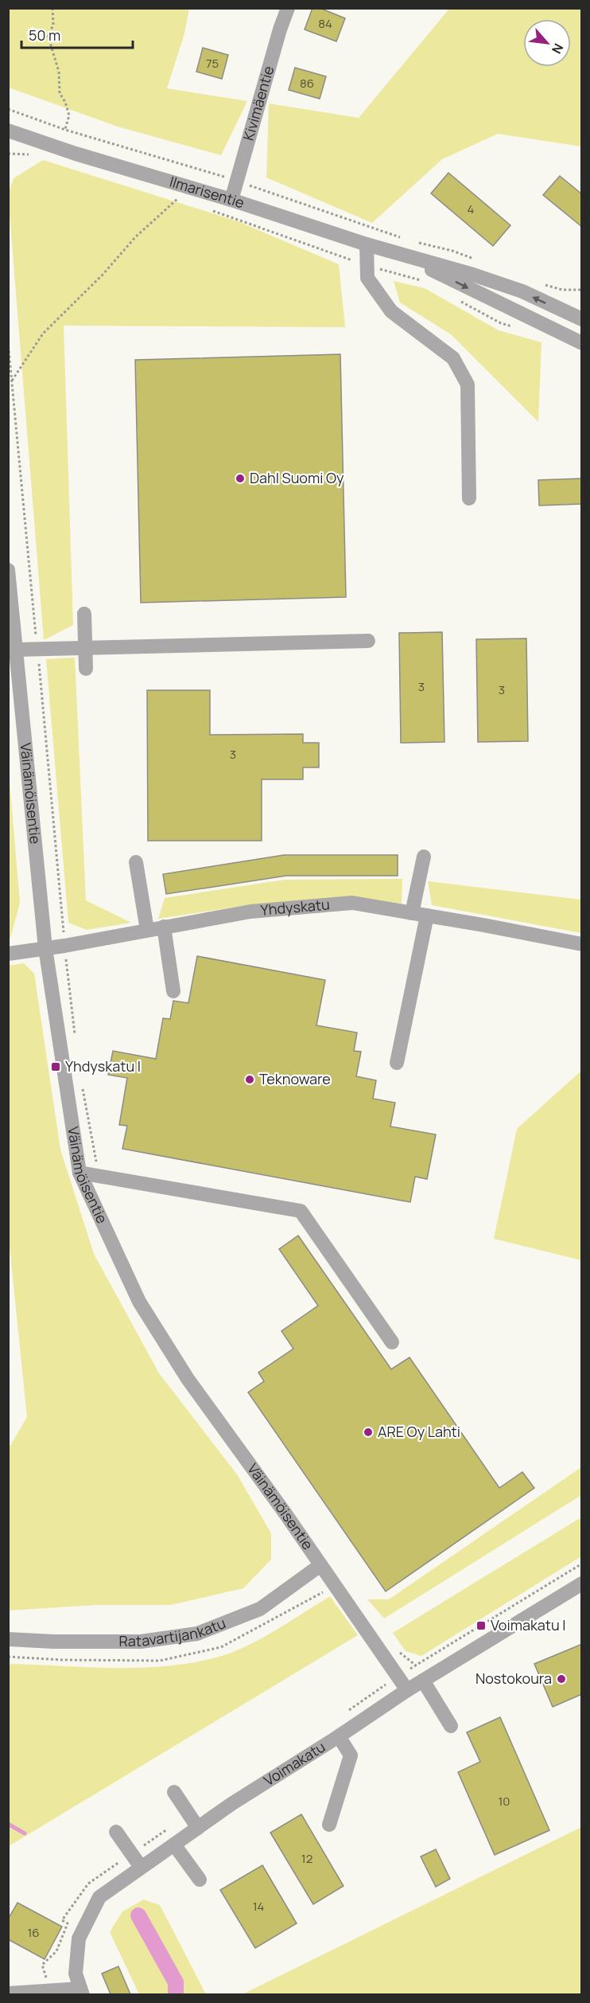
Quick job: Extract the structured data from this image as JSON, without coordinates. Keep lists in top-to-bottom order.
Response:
{
  "streets": {
    "street": [
      "Kivimäentie",
      "Ilmarisentie",
      "Väinämöisentie",
      "Yhdyskatu",
      "Ratavartijankatu",
      "Voimakatu"
    ]
  },
  "crossings": [
    ["Kivimäentie", "Ilmarisentie"],
    ["Väinämöisentie", "Yhdyskatu"],
    ["Väinämöisentie", "Ratavartijankatu"],
    ["Väinämöisentie", "Voimakatu"]
  ],
  "places": {
    "other": [
      "Dahl Suomi Oy",
      "Teknoware",
      "ARE Oy Lahti",
      "Nostokoura"
    ],
    "transit": ["Yhdyskatu I", "Voimakatu I"]
  },
  "house_numbers": [
    "84",
    "75",
    "86",
    "4",
    "3",
    "3",
    "3",
    "10",
    "12",
    "14",
    "16"
  ],
  "scale_bar": "50 m",
  "north": "bottom right"
}
